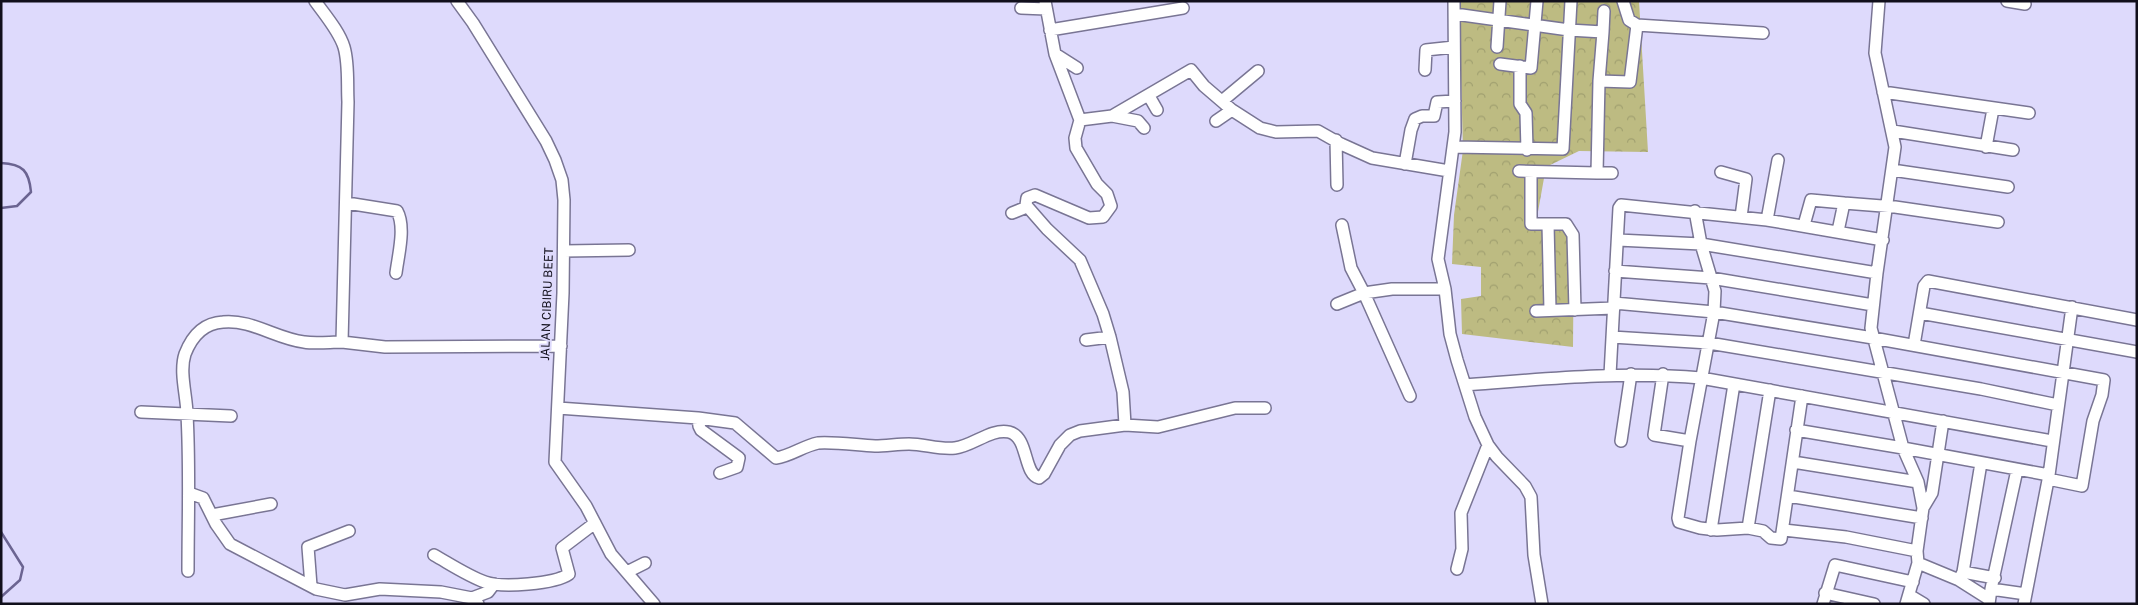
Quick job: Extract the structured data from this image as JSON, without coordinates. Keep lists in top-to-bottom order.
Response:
{
  "streets": {
    "street": ["JALAN CIBIRU BEET"]
  }
}
